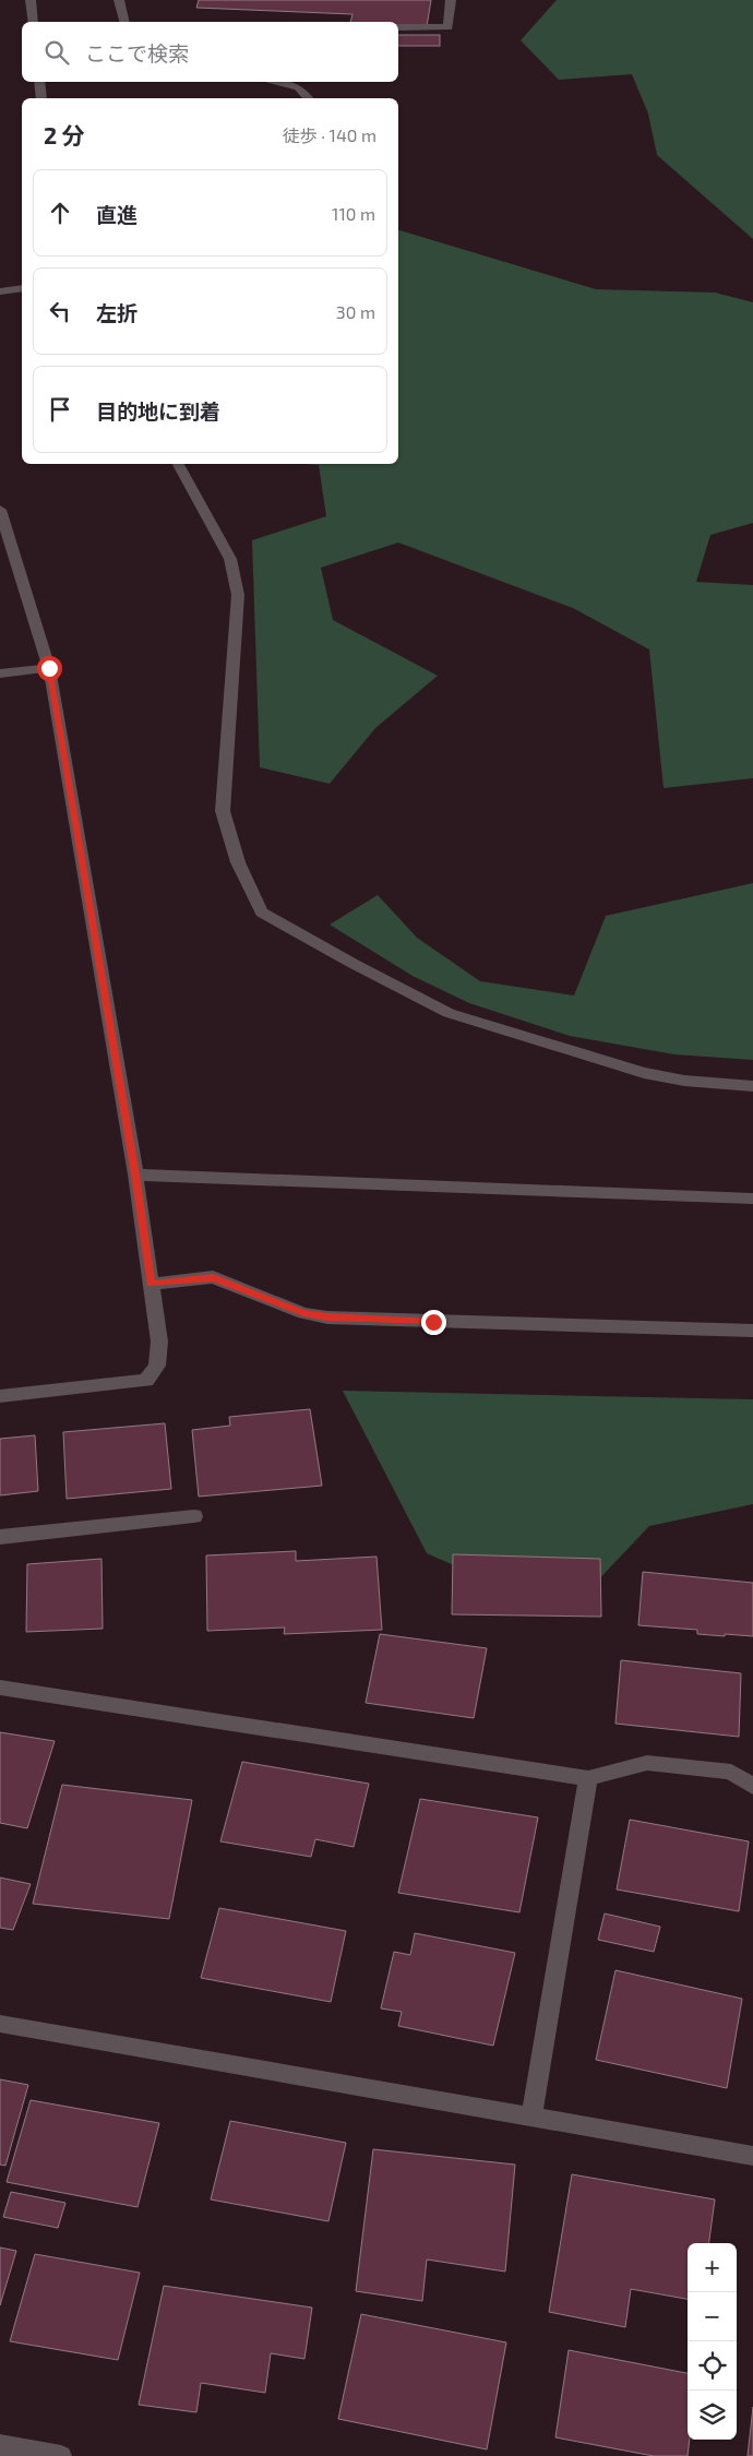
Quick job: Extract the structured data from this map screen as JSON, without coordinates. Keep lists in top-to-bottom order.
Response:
{
  "page": {
    "search": "ここで検索",
    "heading": ["2 分", "徒歩 · 140 m"],
    "list": [
      ["直進", "110 m"],
      ["左折", "30 m"],
      "目的地に到着"
    ],
    "map_buttons": ["+", "−"]
  }
}
